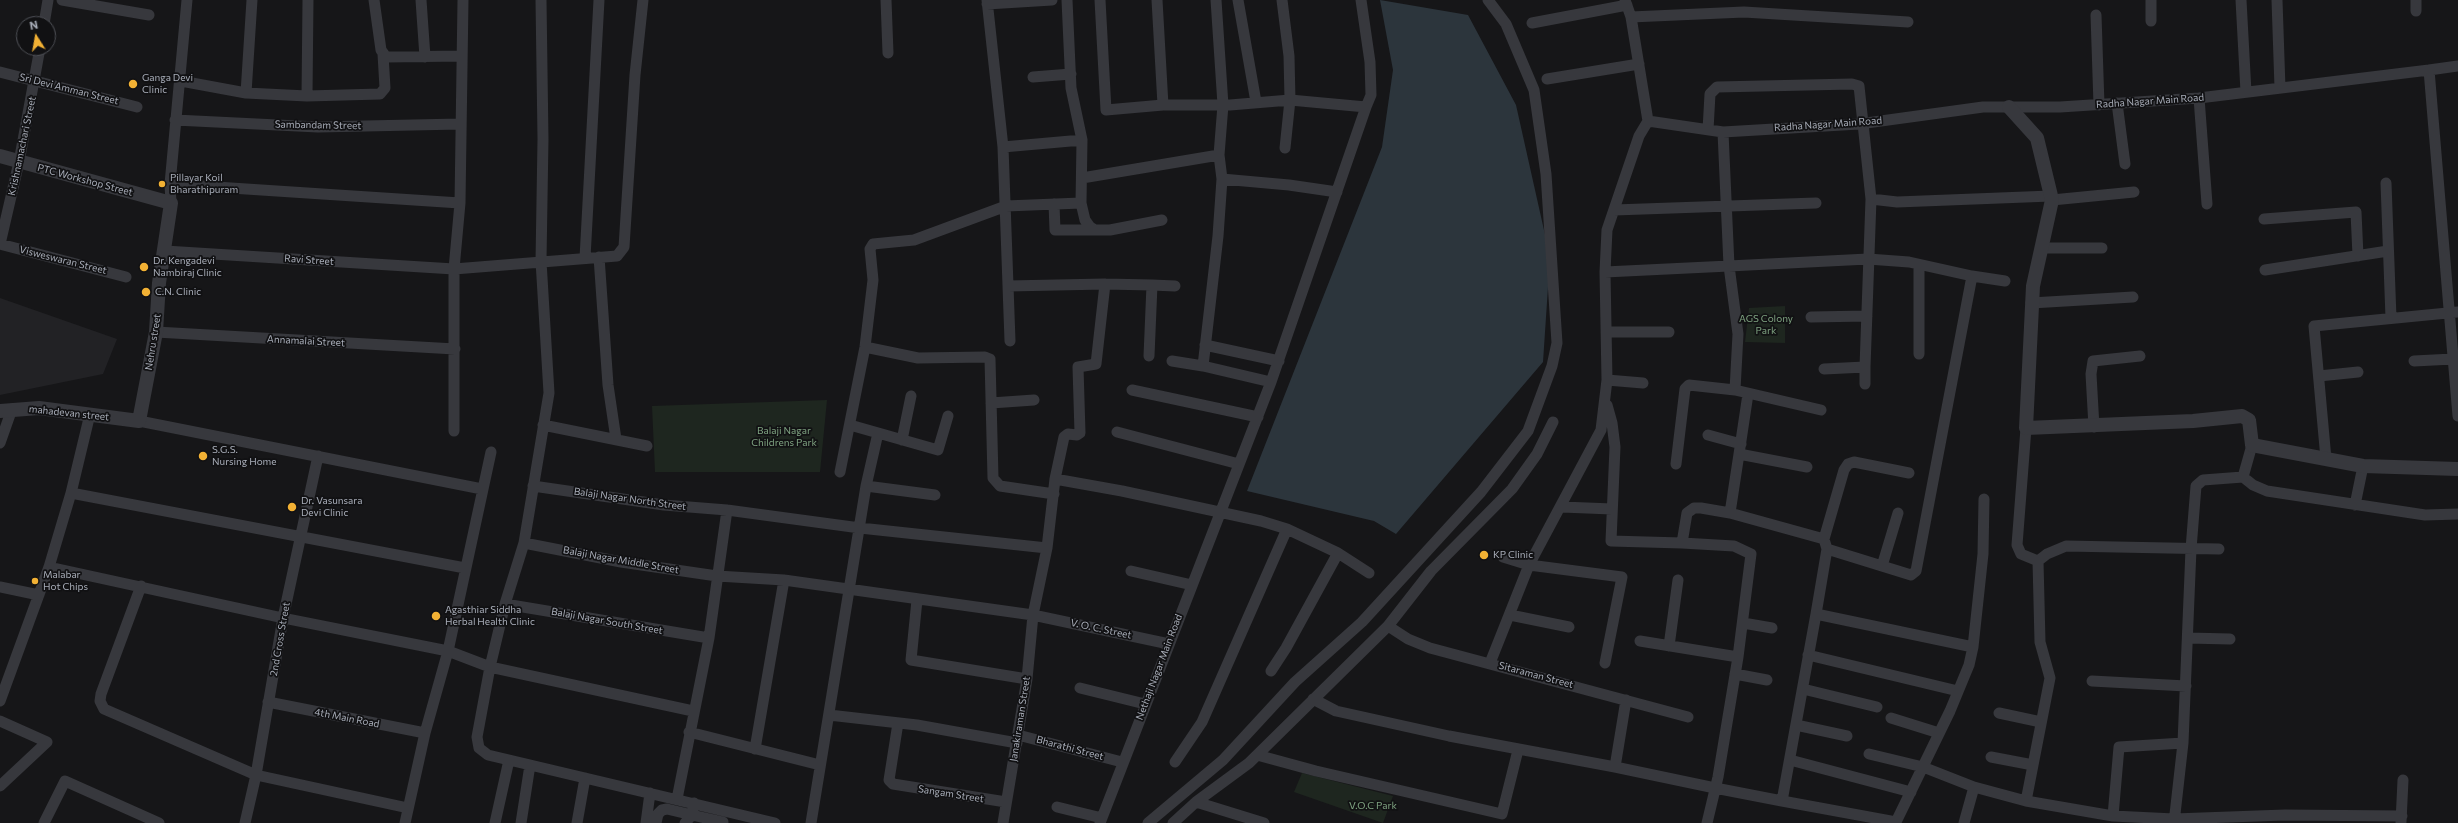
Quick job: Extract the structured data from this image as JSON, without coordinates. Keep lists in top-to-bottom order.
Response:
{
  "streets": {
    "street": [
      "Sri Devi Amman Street",
      "Radha Nagar Main Road",
      "Sambandam Street",
      "Krishnamachari Street",
      "PTC Workshop Street",
      "Visweswaran Street",
      "Ravi Street",
      "Annamalai Street",
      "Nehru street",
      "mahadevan street",
      "Balaji Nagar North Street",
      "Balaji Nagar Middle Street",
      "Balaji Nagar South Street",
      "V. O. C. Street",
      "2nd Cross Street",
      "Nethaji Nagar Main Road",
      "Sitaraman Street",
      "4th Main Road",
      "Janakiraman Street",
      "Bharathi Street",
      "Sangam Street"
    ]
  },
  "crossings": [
    ["Sri Devi Amman Street", "Krishnamachari Street"],
    ["Sambandam Street", "Nehru street"],
    ["Krishnamachari Street", "PTC Workshop Street"],
    ["Krishnamachari Street", "Visweswaran Street"],
    ["PTC Workshop Street", "Nehru street"],
    ["Ravi Street", "Nehru street"],
    ["Annamalai Street", "Nehru street"],
    ["Nehru street", "mahadevan street"],
    ["Balaji Nagar North Street", "Janakiraman Street"],
    ["Balaji Nagar Middle Street", "V. O. C. Street"],
    ["V. O. C. Street", "Nethaji Nagar Main Road"],
    ["V. O. C. Street", "Janakiraman Street"],
    ["2nd Cross Street", "4th Main Road"],
    ["Nethaji Nagar Main Road", "Bharathi Street"],
    ["Janakiraman Street", "Bharathi Street"],
    ["Janakiraman Street", "Sangam Street"],
    ["Bharathi Street", "Sangam Street"]
  ],
  "parks": ["AGS Colony Park", "Balaji Nagar Childrens Park", "V.O.C Park"],
  "places": [
    "Ganga Devi Clinic",
    "Pillayar Koil Bharathipuram",
    "Dr. Kengadevi Nambiraj Clinic",
    "C.N. Clinic",
    "S.G.S. Nursing Home",
    "Dr. Vasunsara Devi Clinic",
    "KP Clinic",
    "Malabar Hot Chips",
    "Agasthiar Siddha Herbal Health Clinic"
  ],
  "north": "top"
}
